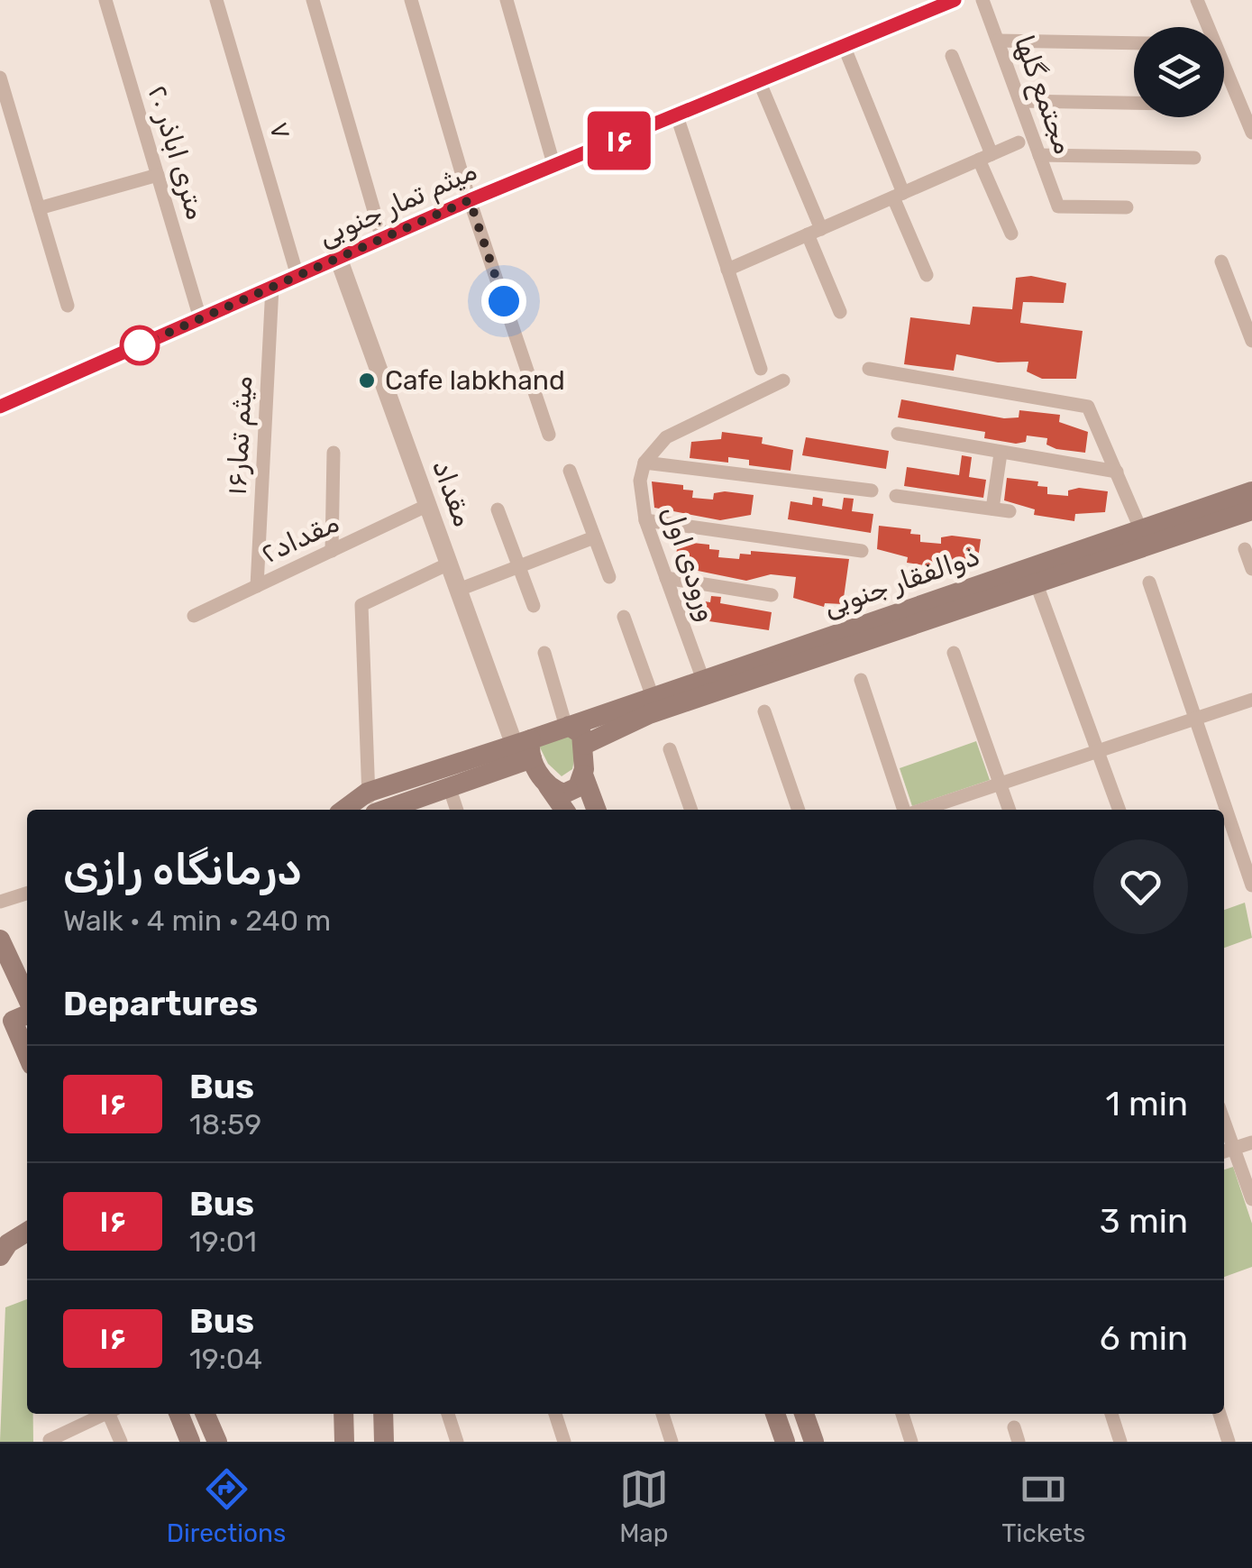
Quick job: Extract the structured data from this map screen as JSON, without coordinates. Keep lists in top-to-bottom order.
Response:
{
  "streets": {
    "main road": ["ذوالفقار جنوبی"],
    "street": [
      "مجتمع گلها",
      "۷",
      "۲۰ متری اباذر",
      "میثم تمار جنوبی",
      "میثم تمار۱۶",
      "مقداد",
      "مقداد۲",
      "ورودی اول"
    ]
  },
  "crossings": [
    ["۷", "میثم تمار جنوبی"],
    ["۲۰ متری اباذر", "میثم تمار جنوبی"],
    ["میثم تمار جنوبی", "میثم تمار۱۶"],
    ["میثم تمار جنوبی", "مقداد"],
    ["میثم تمار۱۶", "مقداد۲"],
    ["مقداد", "مقداد۲"],
    ["مقداد", "ذوالفقار جنوبی"],
    ["ورودی اول", "ذوالفقار جنوبی"]
  ],
  "places": ["Cafe labkhand"],
  "lines": ["bus line ۱۶"],
  "page": {
    "on_map": "۱۶",
    "heading": [
      ["درمانگاه رازی", "Walk · 4 min · 240 m"],
      "Departures"
    ],
    "list": [
      {
        "mark": "۱۶",
        "name": "Bus",
        "note": "18:59",
        "value": "1 min"
      },
      {
        "mark": "۱۶",
        "name": "Bus",
        "note": "19:01",
        "value": "3 min"
      },
      {
        "mark": "۱۶",
        "name": "Bus",
        "note": "19:04",
        "value": "6 min"
      }
    ],
    "tabs": ["Directions", "Map", "Tickets"]
  }
}
